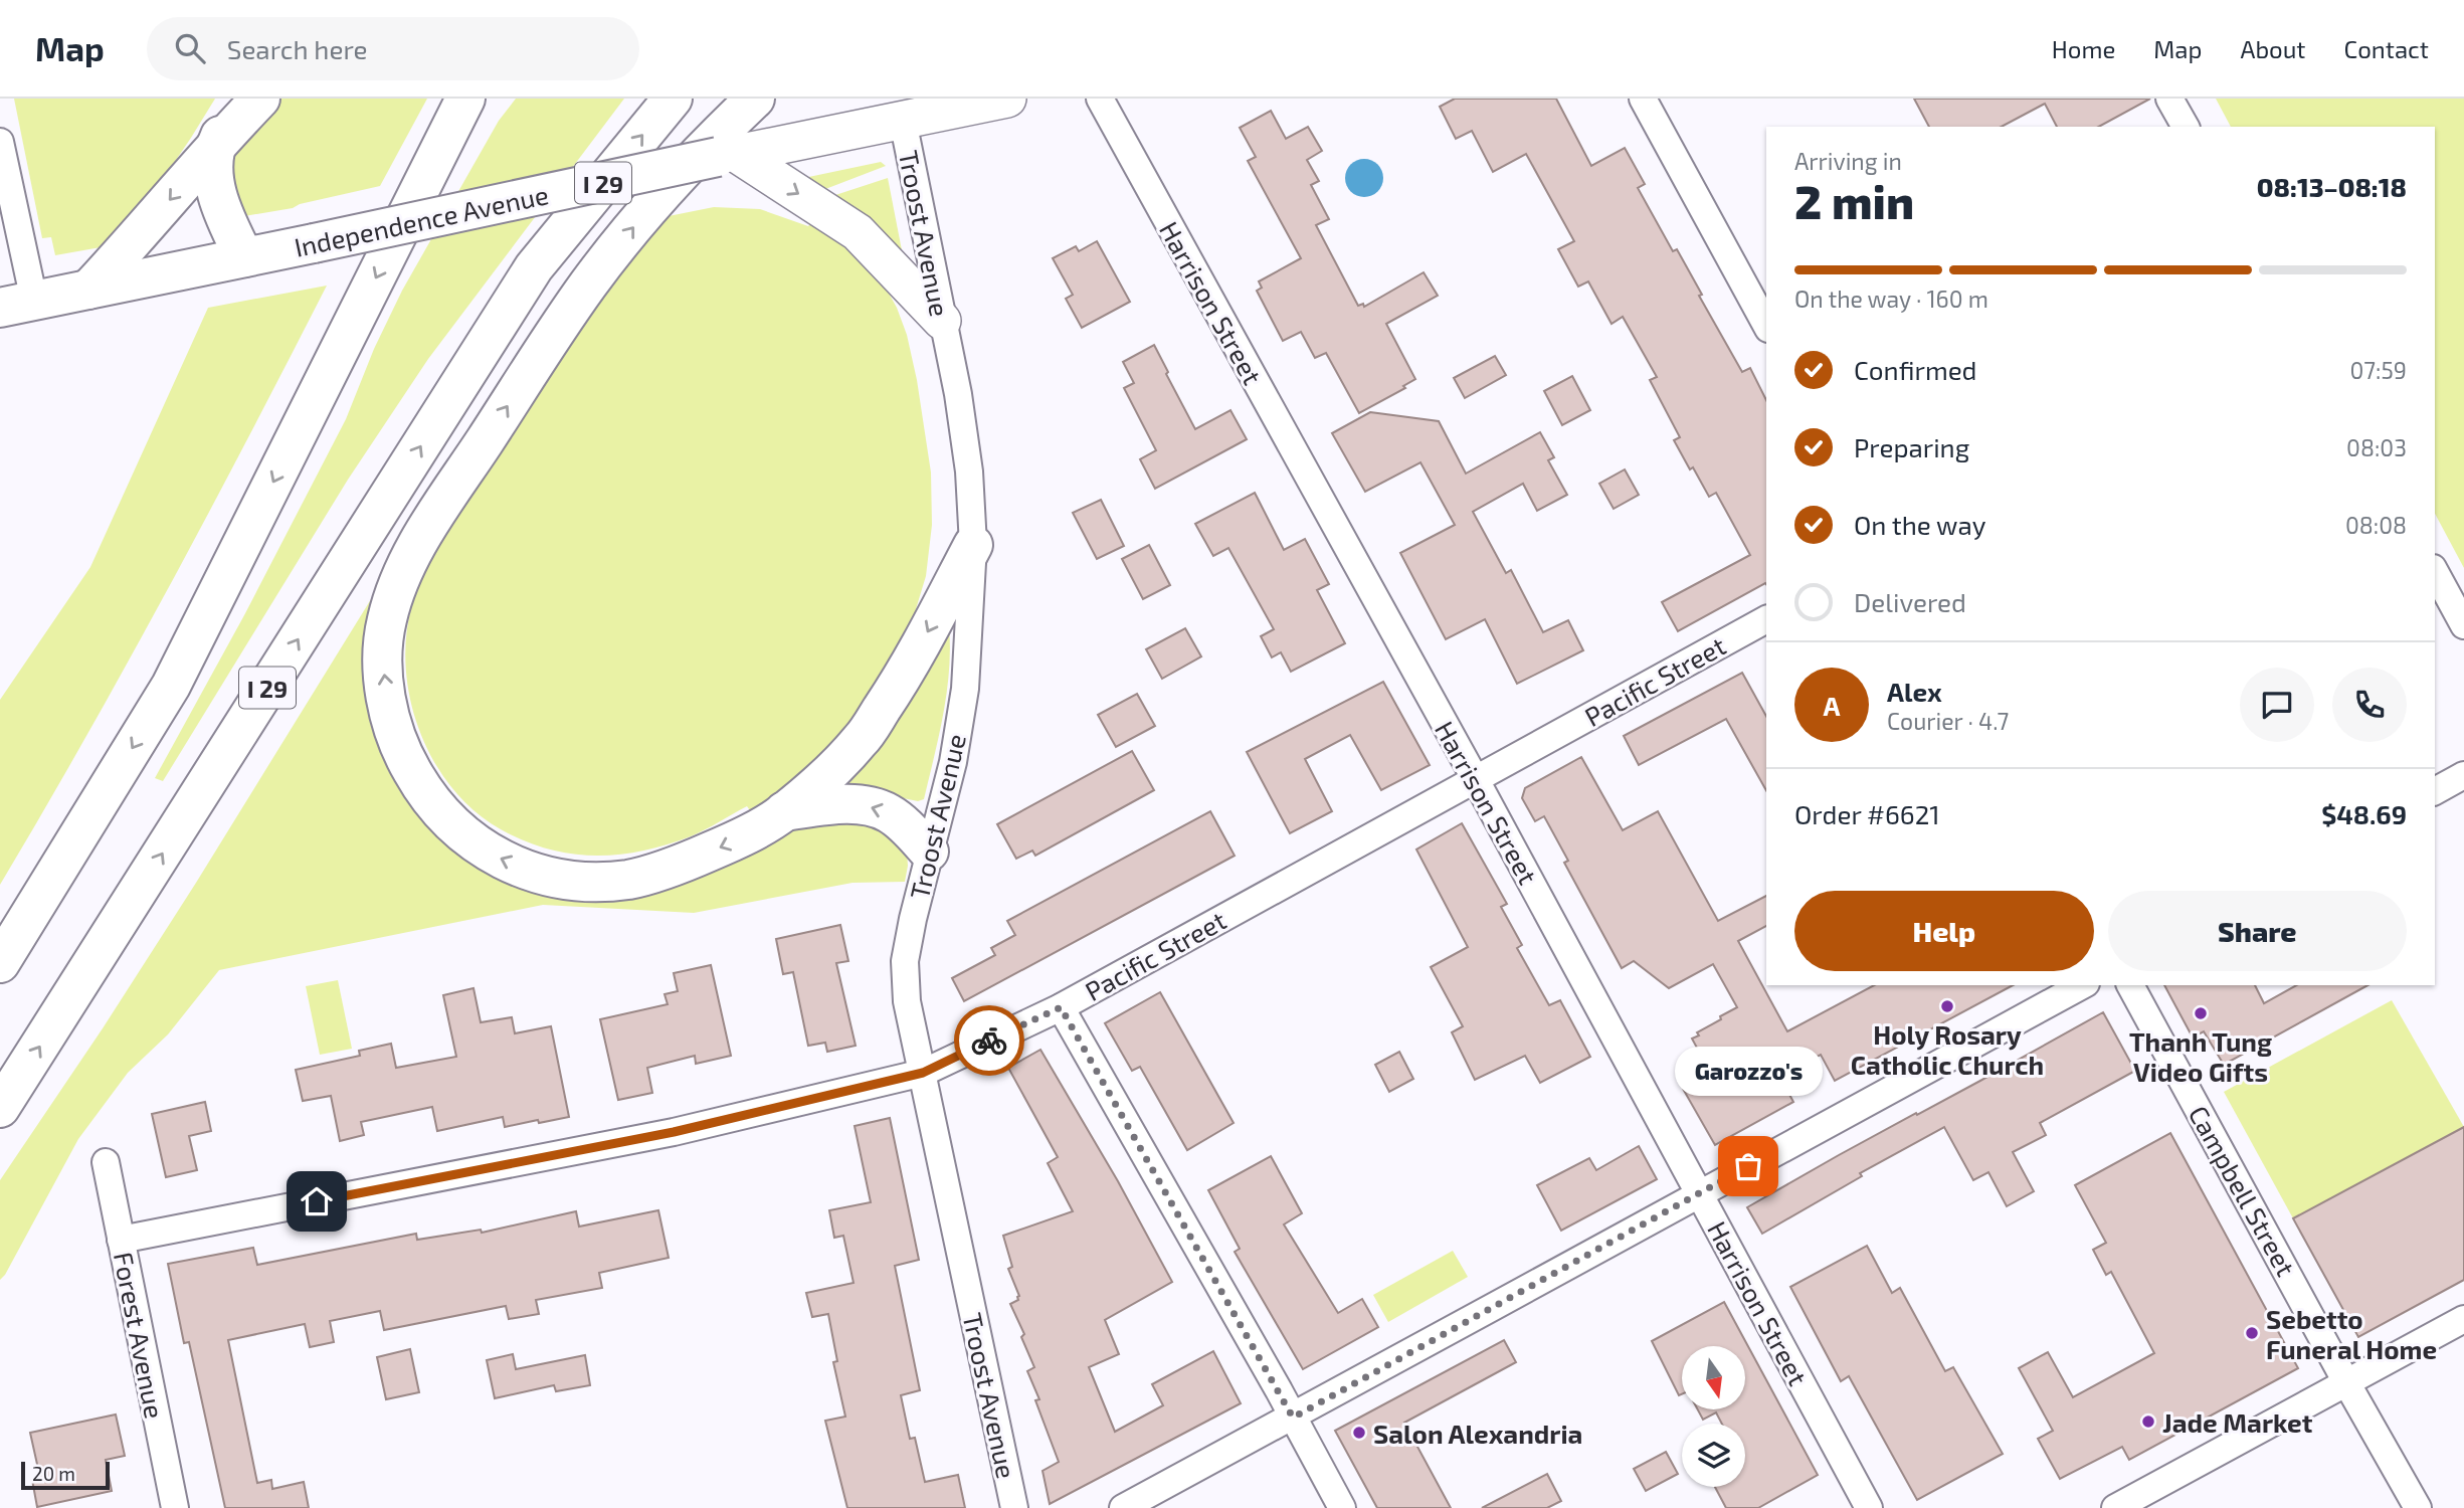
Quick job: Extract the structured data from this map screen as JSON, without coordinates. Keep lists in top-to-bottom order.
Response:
{
  "streets": {
    "main road": ["I 29", "Independence Avenue"],
    "street": [
      "Troost Avenue",
      "Harrison Street",
      "Pacific Street",
      "Campbell Street",
      "Forest Avenue"
    ]
  },
  "crossings": [
    ["Independence Avenue", "Troost Avenue"],
    ["Troost Avenue", "Pacific Street"],
    ["Harrison Street", "Pacific Street"],
    ["Pacific Street", "Forest Avenue"]
  ],
  "places": [
    "Holy Rosary Catholic Church",
    "Thanh Tung Video Gifts",
    "Garozzo's",
    "Sebetto Funeral Home",
    "Jade Market",
    "Salon Alexandria"
  ],
  "scale_bar": "20 m",
  "north": "bottom",
  "page": {
    "header": "Map",
    "search": "Search here",
    "nav": [
      "Home",
      "Map",
      "About",
      "Contact"
    ],
    "heading": ["2 min", "Arriving in", "08:13–08:18"],
    "panel": [
      "Alex",
      "Courier · 4.7",
      "Order #6621",
      "$48.69"
    ],
    "bar": "On the way · 160 m",
    "list": [
      ["Confirmed", "07:59"],
      ["Preparing", "08:03"],
      ["On the way", "08:08"],
      "Delivered"
    ],
    "round": "A",
    "buttons": ["Help", "Share"],
    "bubble": "Garozzo's",
    "scale": "20 m"
  }
}
